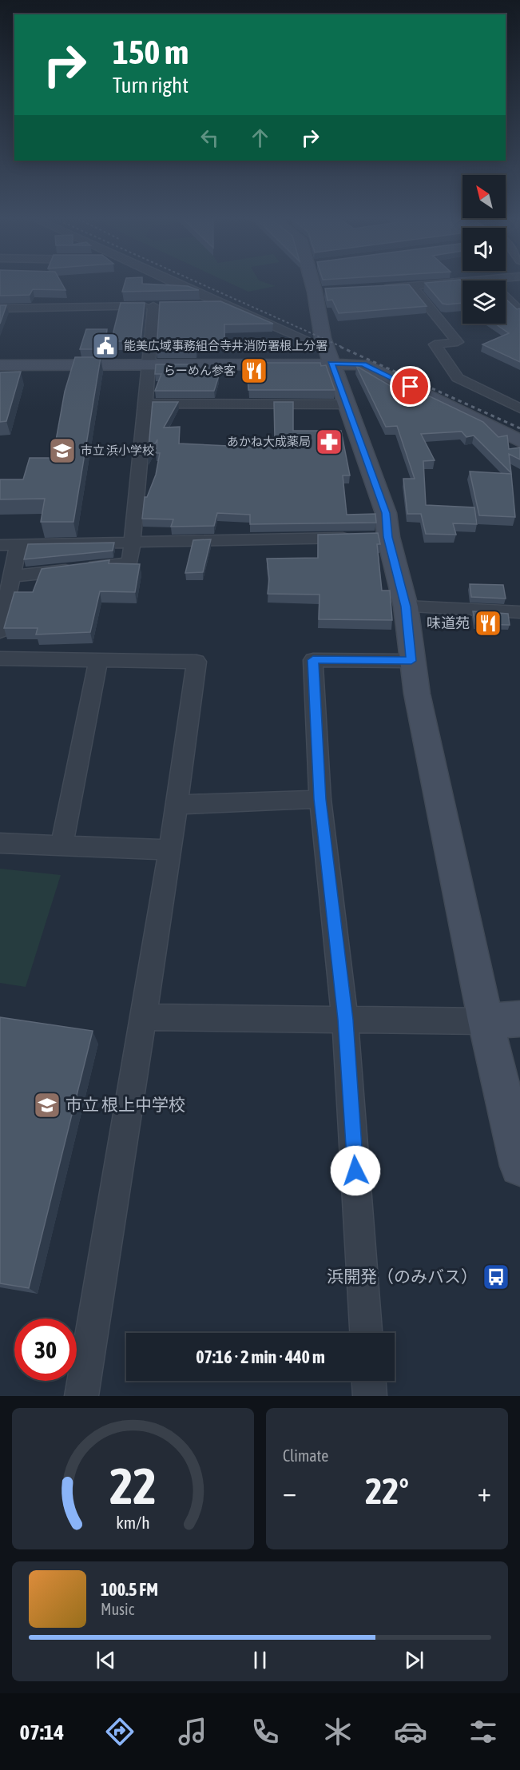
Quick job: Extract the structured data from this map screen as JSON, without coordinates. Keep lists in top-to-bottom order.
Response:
{
  "places": {
    "public building": ["能美広域事務組合寺井消防署根上分署"],
    "restaurant": ["らーめん参客", "味道苑"],
    "pharmacy": ["あかね大成薬局"],
    "school or university": ["市立 浜小学校", "市立 根上中学校"],
    "bus stop": ["浜開発（のみバス）"]
  },
  "north": "top left",
  "page": {
    "turn": ["150 m", "Turn right"],
    "limit": "30",
    "trip": "07:16 · 2 min · 440 m",
    "tile": "Climate",
    "heat": ["−", "22°", "+"],
    "song": ["100.5 FM", "Music"],
    "tabs": "07:14",
    "gauge": ["22", "km/h"]
  }
}
